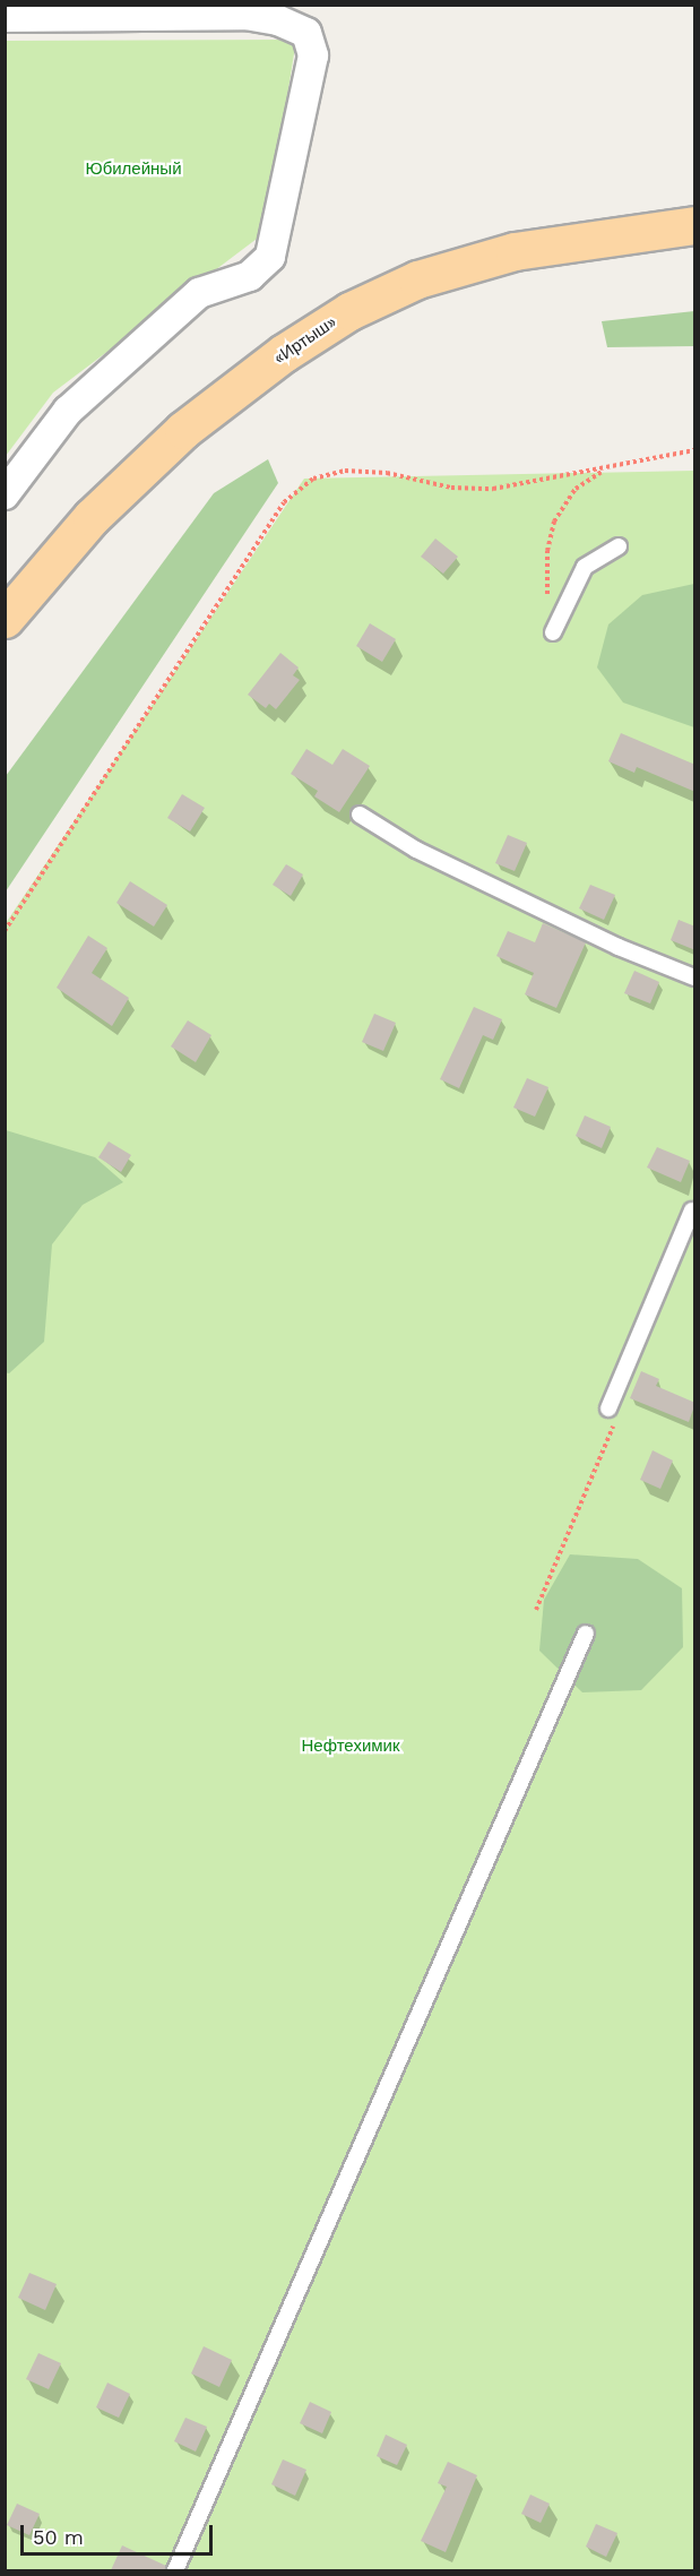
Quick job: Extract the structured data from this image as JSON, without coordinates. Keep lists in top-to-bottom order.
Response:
{
  "streets": {
    "main road": ["«Иртыш»"]
  },
  "parks": ["Юбилейный", "Нефтехимик"],
  "scale_bar": "50 m"
}
